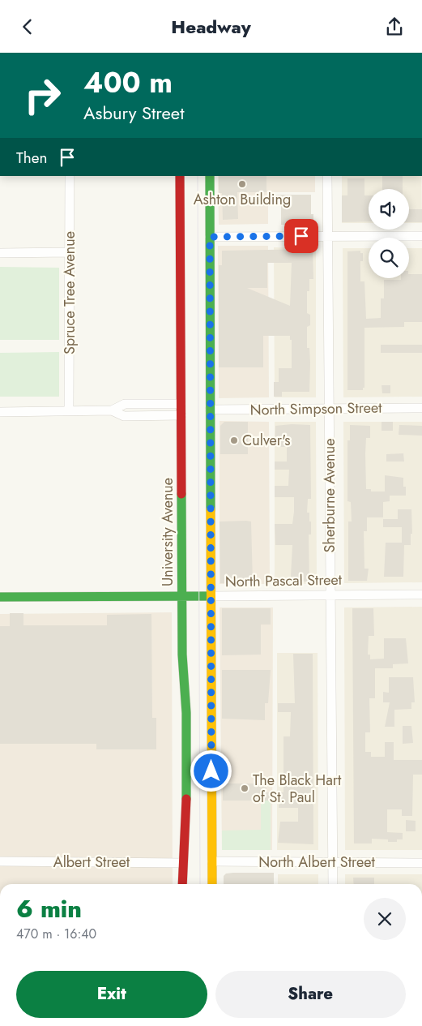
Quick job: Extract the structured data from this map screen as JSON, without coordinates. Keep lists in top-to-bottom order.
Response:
{
  "streets": {
    "main road": ["University Avenue", "North Pascal Street"],
    "street": [
      "Spruce Tree Avenue",
      "North Simpson Street",
      "Sherburne Avenue",
      "Albert Street",
      "North Albert Street"
    ]
  },
  "crossings": [
    ["North Simpson Street", "Sherburne Avenue"],
    ["Sherburne Avenue", "North Pascal Street"],
    ["Sherburne Avenue", "North Albert Street"],
    ["University Avenue", "North Pascal Street"],
    ["University Avenue", "Albert Street"]
  ],
  "places": ["Ashton Building", "Culver's", "The Black Hart of St. Paul"],
  "page": {
    "header": "Headway",
    "turn": ["400 m", "Asbury Street"],
    "then": "Then",
    "heading": ["6 min", "470 m · 16:40"],
    "buttons": ["Exit", "Share"]
  }
}
